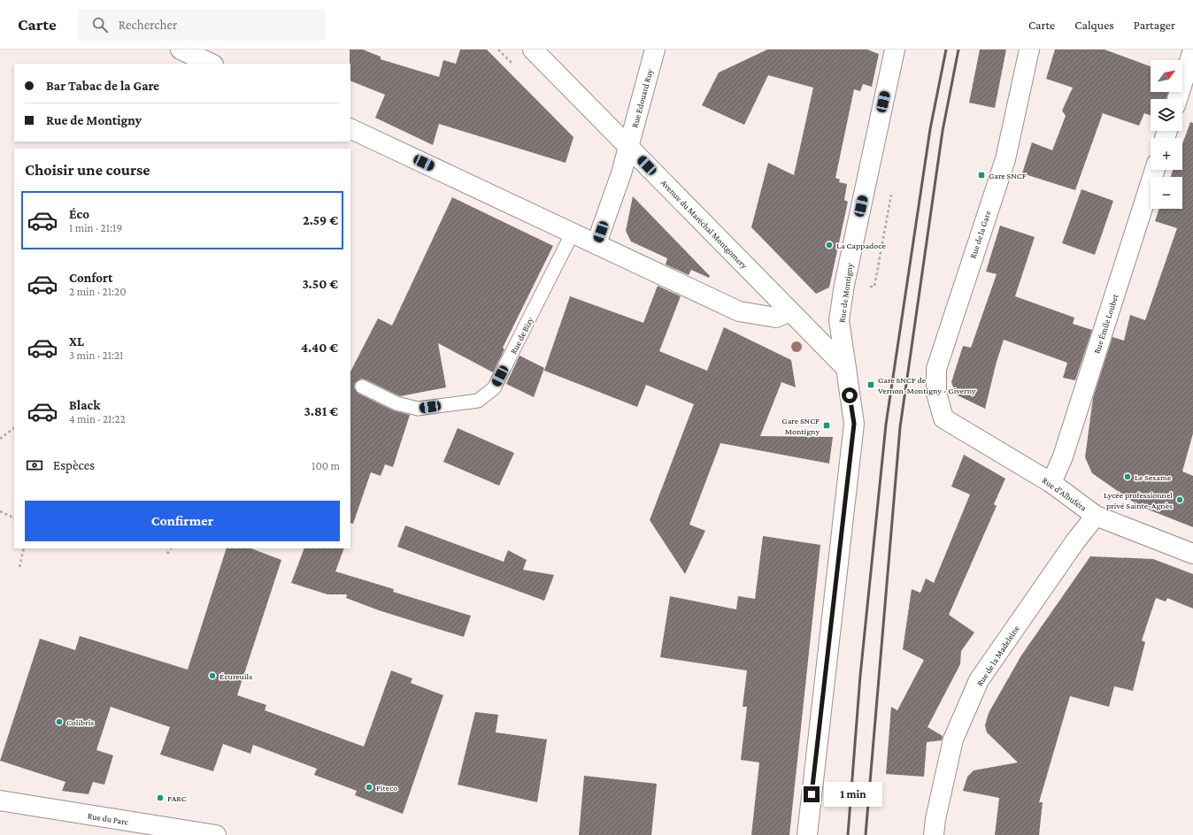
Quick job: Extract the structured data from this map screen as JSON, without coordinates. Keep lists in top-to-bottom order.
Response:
{
  "streets": {
    "street": [
      "Rue Edouard Ruy",
      "Avenue du Maréchal Montgomery",
      "Rue de la Gare",
      "Rue de Montigny",
      "Rue Émile Loubet",
      "Rue d'Albuféra",
      "Rue de la Madeleine",
      "Rue du Parc"
    ],
    "lane": ["Rue de Bizy"]
  },
  "crossings": [
    ["Rue Edouard Ruy", "Avenue du Maréchal Montgomery"],
    ["Avenue du Maréchal Montgomery", "Rue de Montigny"],
    ["Rue de la Gare", "Rue d'Albuféra"],
    ["Rue Émile Loubet", "Rue d'Albuféra"],
    ["Rue d'Albuféra", "Rue de la Madeleine"]
  ],
  "places": {
    "transit": ["Gare SNCF", "Gare SNCF de Vernon-Montigny - Giverny", "Gare SNCF Montigny"],
    "other": [
      "La Cappadoce",
      "Le Sesame",
      "Lycée professionnel privé Sainte-Agnès",
      "Écureuils",
      "Colibris",
      "Fiteco",
      "PARC"
    ]
  },
  "north": "top right",
  "page": {
    "header": "Carte",
    "search": "Rechercher",
    "nav": ["Carte", "Calques", "Partager"],
    "map_buttons": ["+", "−"],
    "banner": ["Bar Tabac de la Gare", "Rue de Montigny"],
    "heading": "Choisir une course",
    "list": [
      {
        "name": "Éco",
        "note": "1 min · 21:19",
        "value": "2.59 €"
      },
      {
        "name": "Confort",
        "note": "2 min · 21:20",
        "value": "3.50 €"
      },
      {
        "name": "XL",
        "note": "3 min · 21:21",
        "value": "4.40 €"
      },
      {
        "name": "Black",
        "note": "4 min · 21:22",
        "value": "3.81 €"
      }
    ],
    "pay": ["Espèces", "100 m"],
    "buttons": "Confirmer",
    "bubble": "1 min"
  }
}
